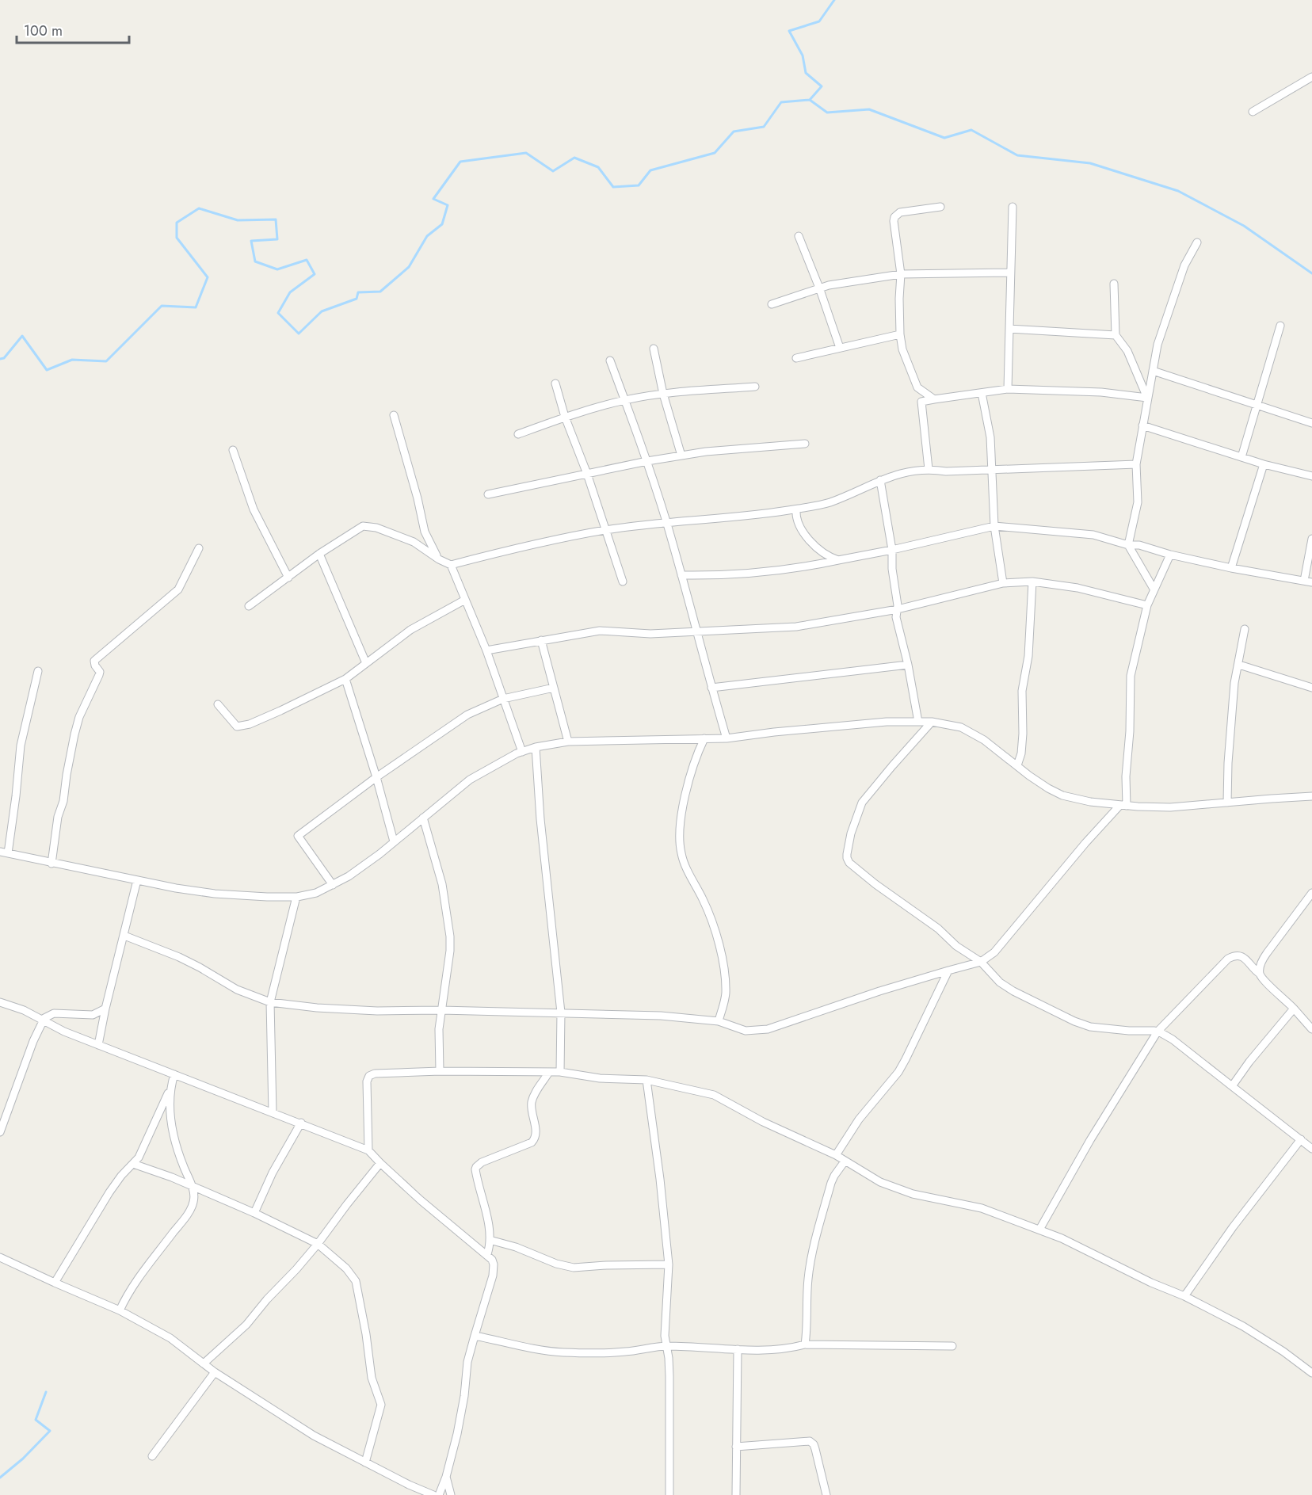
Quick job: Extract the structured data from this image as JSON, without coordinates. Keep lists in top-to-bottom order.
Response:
{
  "scale_bar": "100 m"
}
